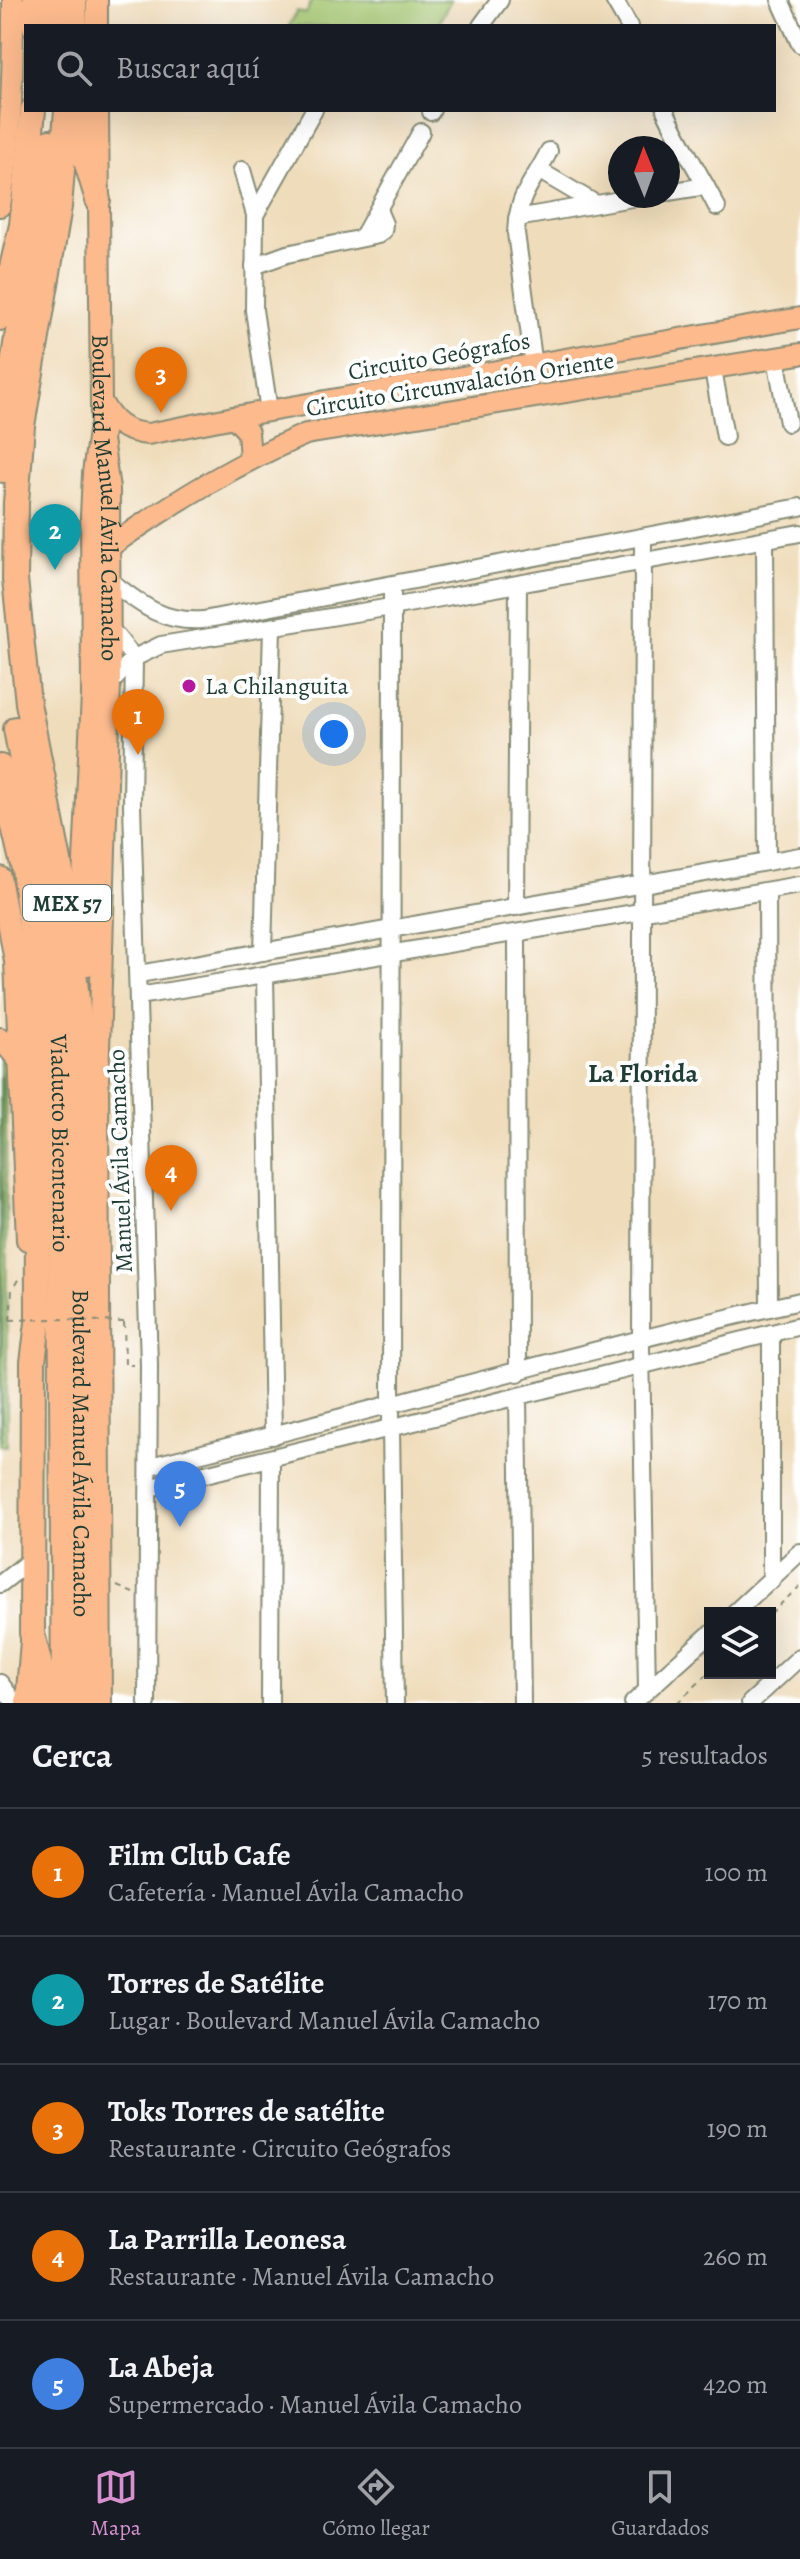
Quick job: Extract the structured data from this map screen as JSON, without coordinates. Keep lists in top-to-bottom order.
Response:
{
  "streets": {
    "highway": ["Boulevard Manuel Ávila Camacho", "MEX 57", "Viaducto Bicentenario"],
    "main road": ["Circuito Geógrafos", "Circuito Circunvalación Oriente"],
    "street": ["Manuel Ávila Camacho"]
  },
  "crossings": [
    ["Circuito Geógrafos", "Boulevard Manuel Ávila Camacho"],
    ["Circuito Circunvalación Oriente", "Boulevard Manuel Ávila Camacho"]
  ],
  "districts": ["La Florida"],
  "places": ["La Chilanguita"],
  "north": "top",
  "page": {
    "search": "Buscar aquí",
    "pins": [
      "3",
      "2",
      "1",
      "4",
      "5"
    ],
    "heading": ["Cerca", "5 resultados"],
    "list": [
      {
        "mark": "1",
        "name": "Film Club Cafe",
        "note": "Cafetería · Manuel Ávila Camacho",
        "value": "100 m"
      },
      {
        "mark": "2",
        "name": "Torres de Satélite",
        "note": "Lugar · Boulevard Manuel Ávila Camacho",
        "value": "170 m"
      },
      {
        "mark": "3",
        "name": "Toks Torres de satélite",
        "note": "Restaurante · Circuito Geógrafos",
        "value": "190 m"
      },
      {
        "mark": "4",
        "name": "La Parrilla Leonesa",
        "note": "Restaurante · Manuel Ávila Camacho",
        "value": "260 m"
      },
      {
        "mark": "5",
        "name": "La Abeja",
        "note": "Supermercado · Manuel Ávila Camacho",
        "value": "420 m"
      }
    ],
    "nav": ["Mapa", "Cómo llegar", "Guardados"]
  }
}
